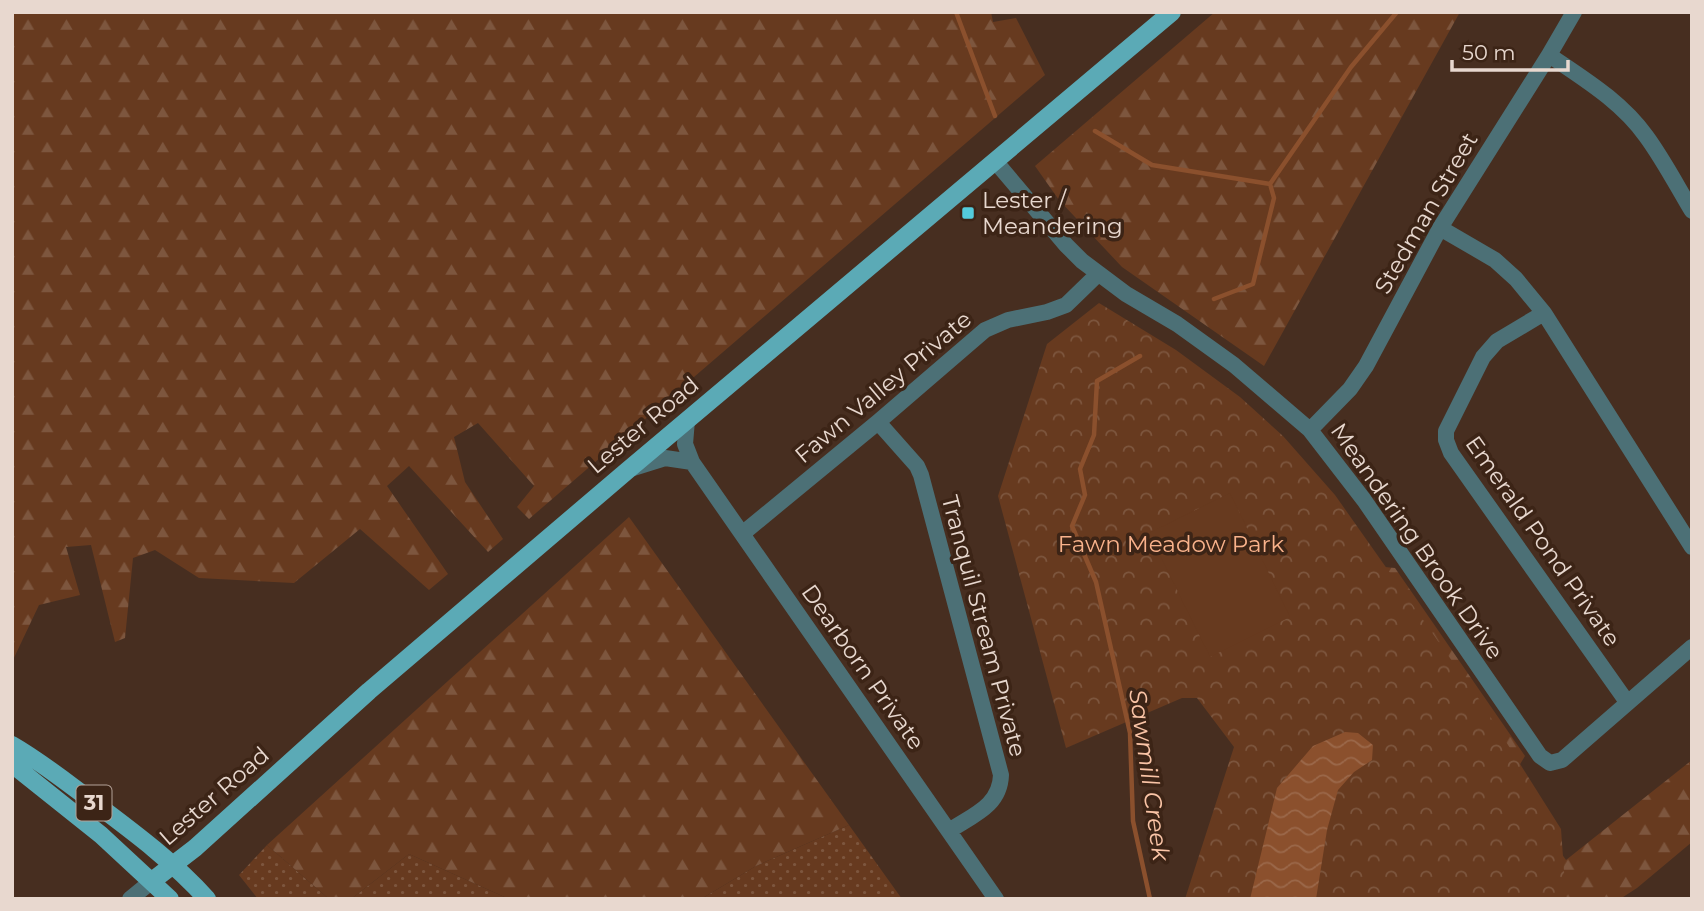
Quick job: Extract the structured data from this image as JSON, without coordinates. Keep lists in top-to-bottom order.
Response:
{
  "streets": {
    "main road": ["Lester Road", "31"],
    "street": [
      "Stedman Street",
      "Fawn Valley Private",
      "Meandering Brook Drive",
      "Emerald Pond Private",
      "Tranquil Stream Private",
      "Dearborn Private"
    ]
  },
  "crossings": [
    ["Stedman Street", "Meandering Brook Drive"],
    ["Fawn Valley Private", "Meandering Brook Drive"],
    ["Fawn Valley Private", "Tranquil Stream Private"],
    ["Fawn Valley Private", "Dearborn Private"],
    ["Lester Road", "Meandering Brook Drive"],
    ["Lester Road", "Dearborn Private"],
    ["Lester Road", "31"],
    ["Meandering Brook Drive", "Emerald Pond Private"],
    ["Tranquil Stream Private", "Dearborn Private"]
  ],
  "water": ["Sawmill Creek"],
  "parks": ["Fawn Meadow Park"],
  "places": {
    "transit": ["Lester / Meandering"]
  },
  "scale_bar": "50 m"
}
